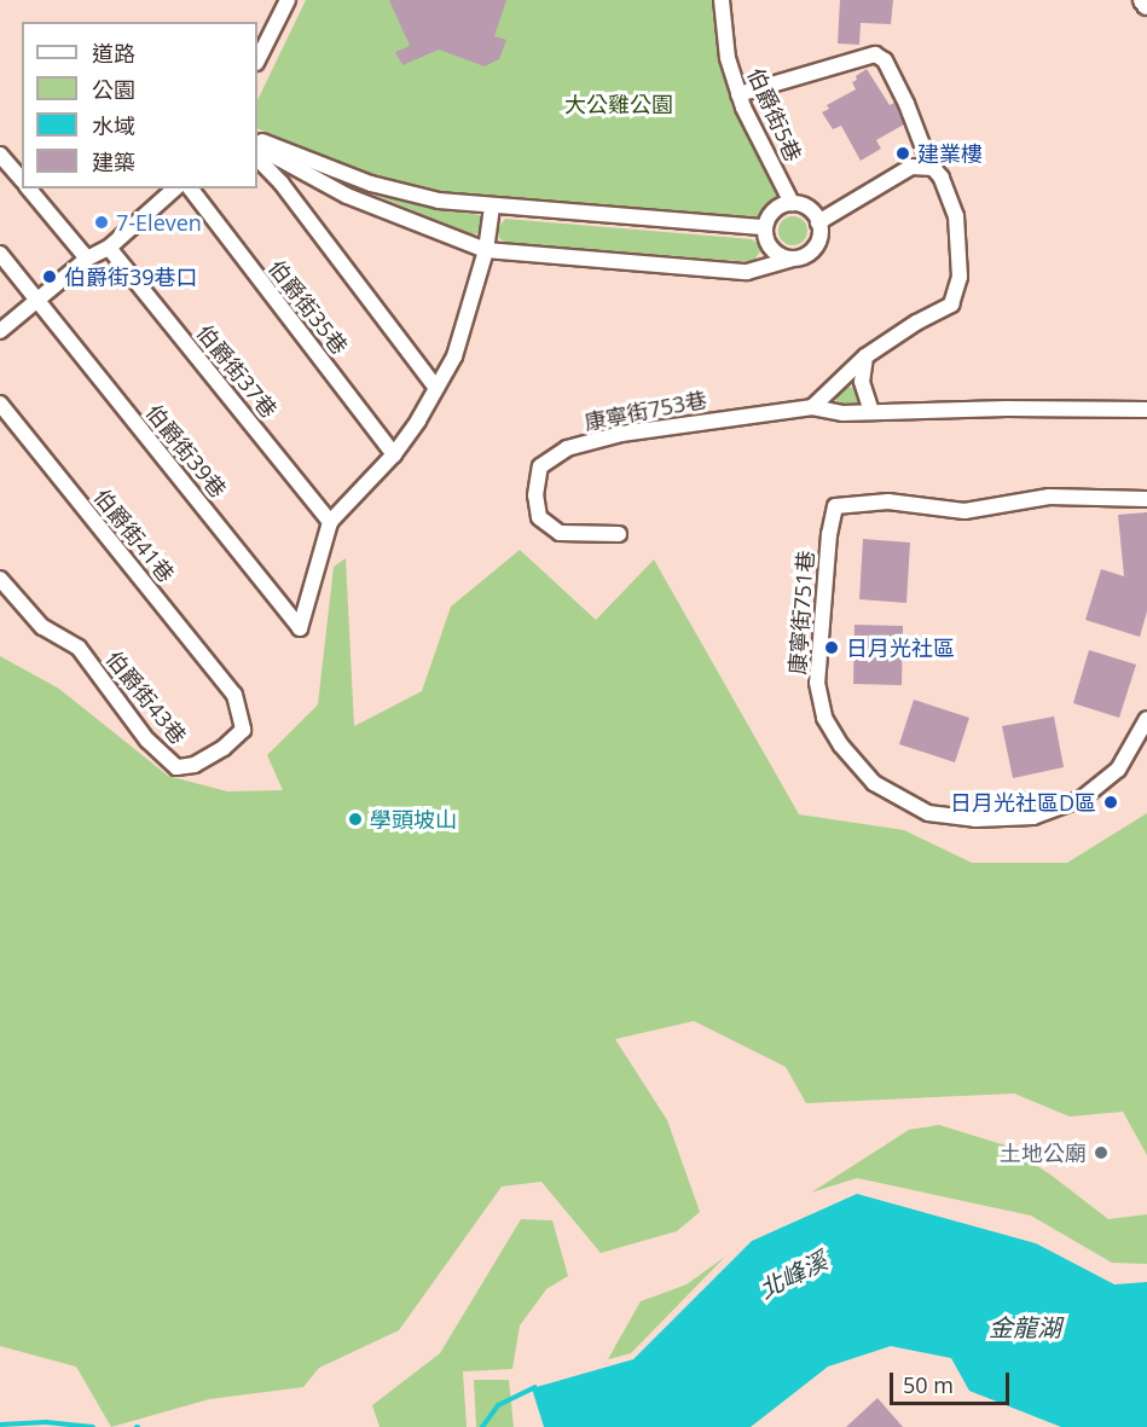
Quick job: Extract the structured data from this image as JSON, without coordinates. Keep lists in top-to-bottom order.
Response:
{
  "streets": {
    "street": [
      "伯爵街5巷",
      "伯爵街35巷",
      "伯爵街37巷",
      "康寧街753巷",
      "伯爵街39巷",
      "伯爵街41巷",
      "康寧街751巷",
      "伯爵街43巷"
    ]
  },
  "crossings": [
    ["伯爵街37巷", "伯爵街39巷"],
    ["伯爵街41巷", "伯爵街43巷"]
  ],
  "water": ["北峰溪", "金龍湖"],
  "parks": ["大公雞公園"],
  "places": [
    "建業樓",
    "7-Eleven",
    "伯爵街39巷口",
    "日月光社區",
    "日月光社區D區",
    "學頭坡山",
    "土地公廟"
  ],
  "legend": [
    "道路",
    "公園",
    "水域",
    "建築"
  ],
  "scale_bar": "50 m"
}
